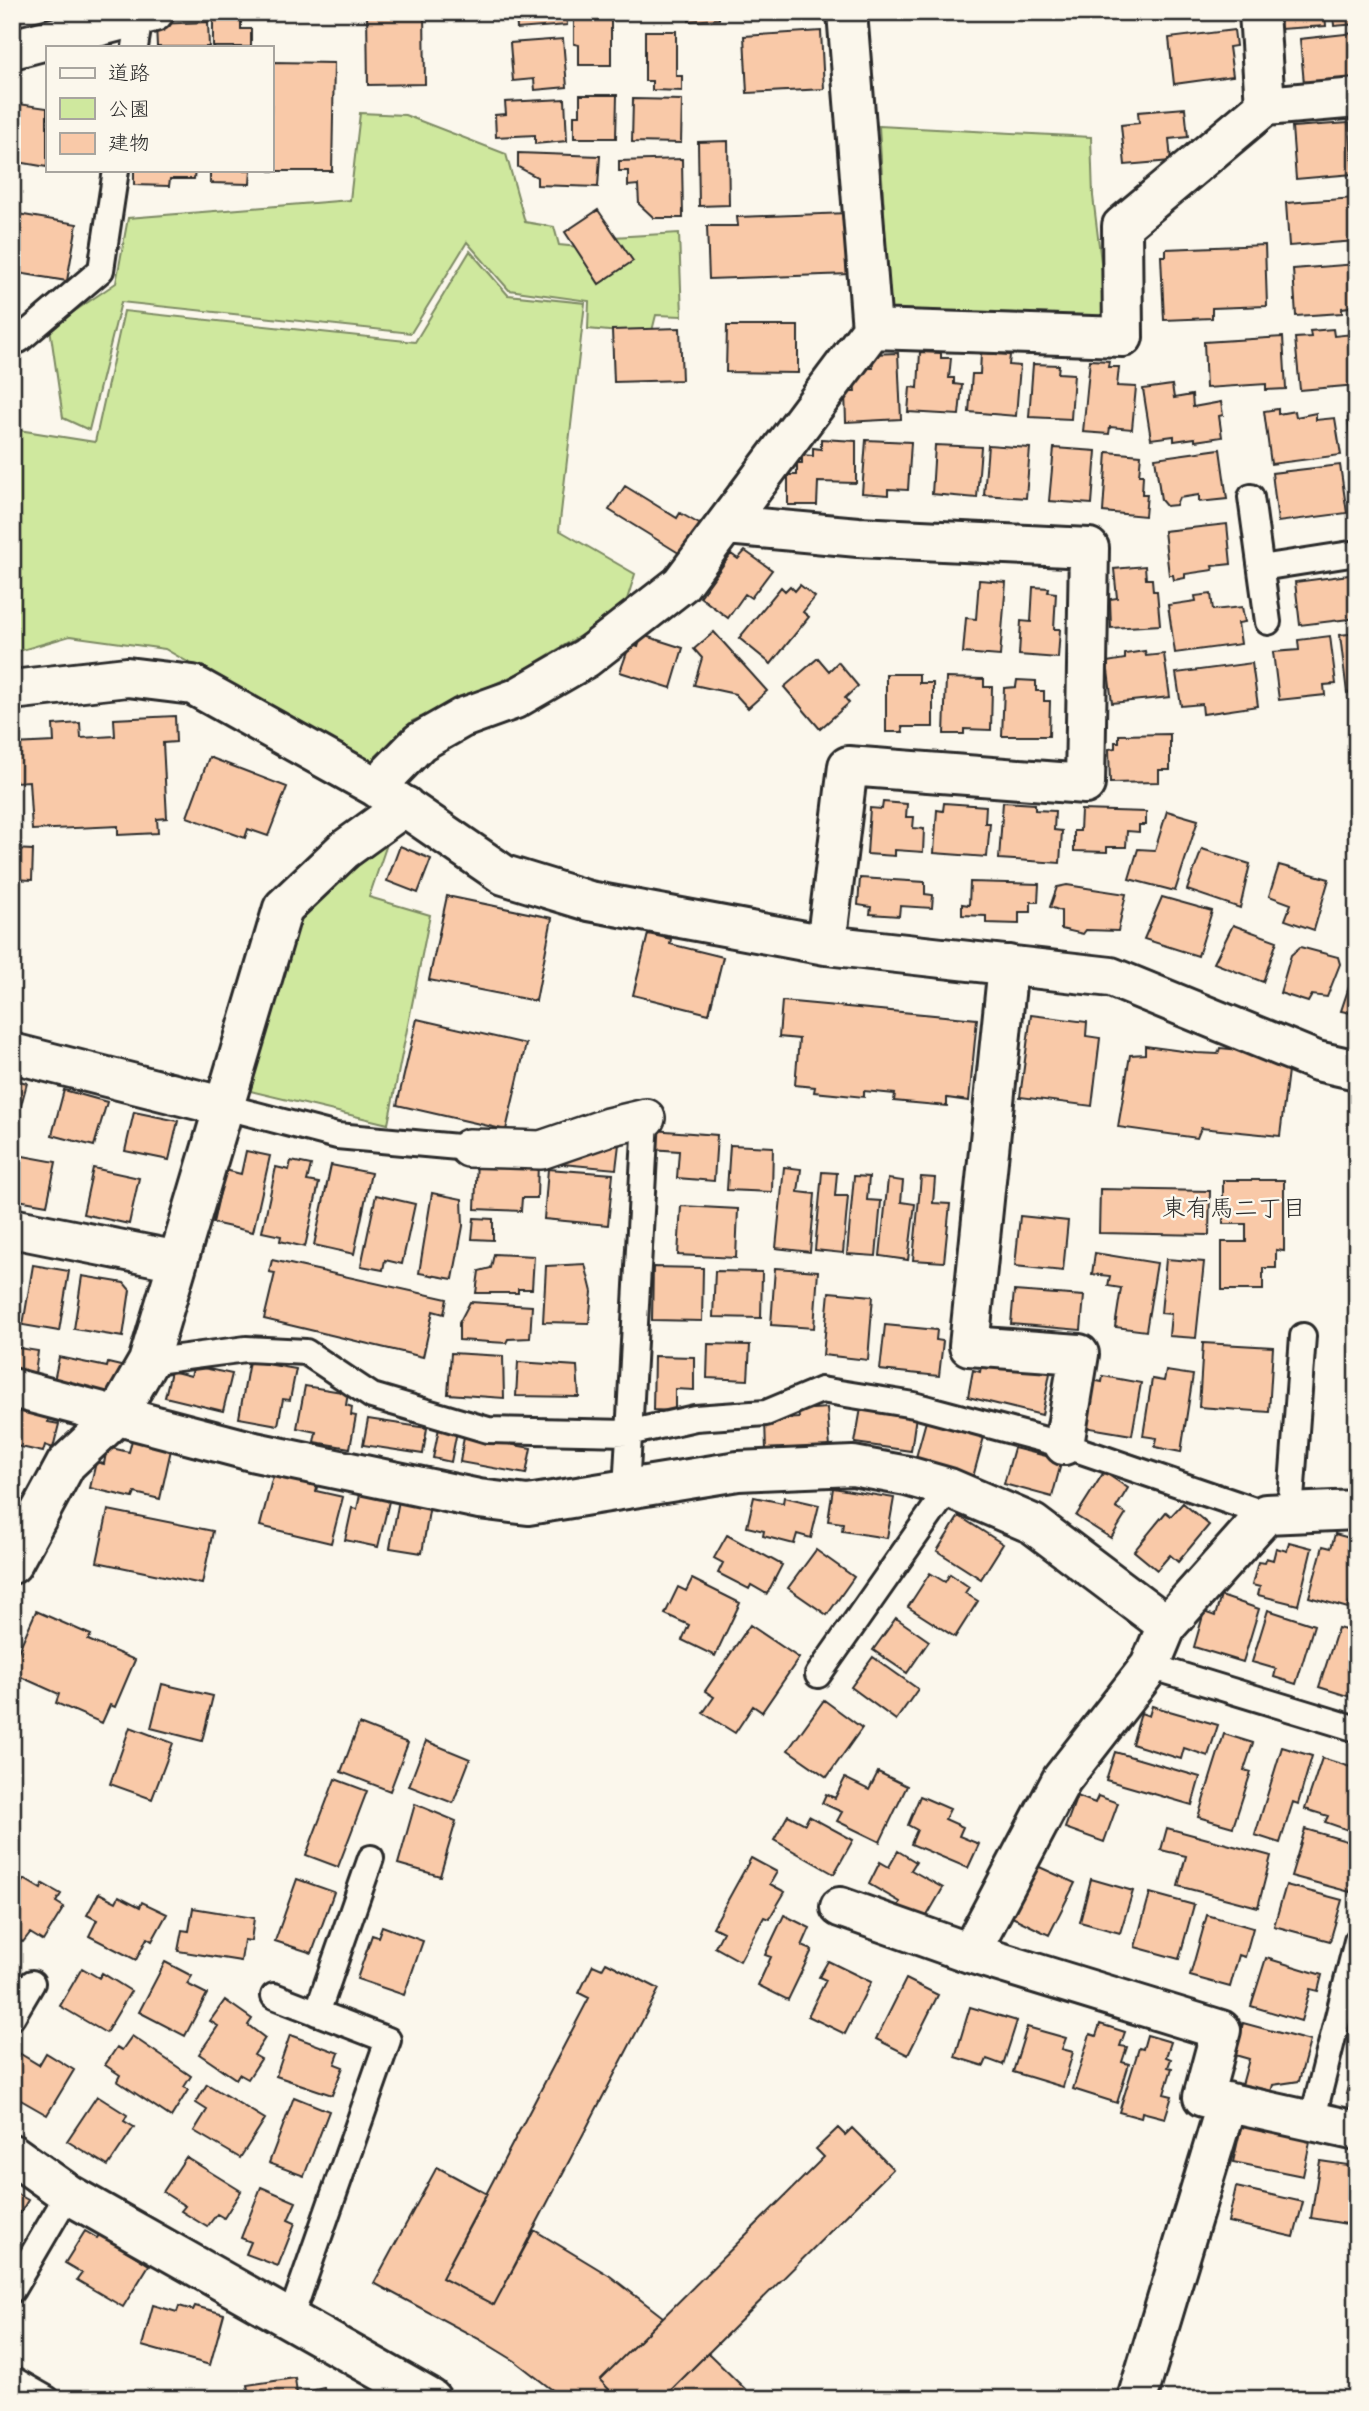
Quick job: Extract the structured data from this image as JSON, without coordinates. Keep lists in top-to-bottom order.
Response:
{
  "districts": ["東有馬二丁目"],
  "legend": ["道路", "公園", "建物"]
}
